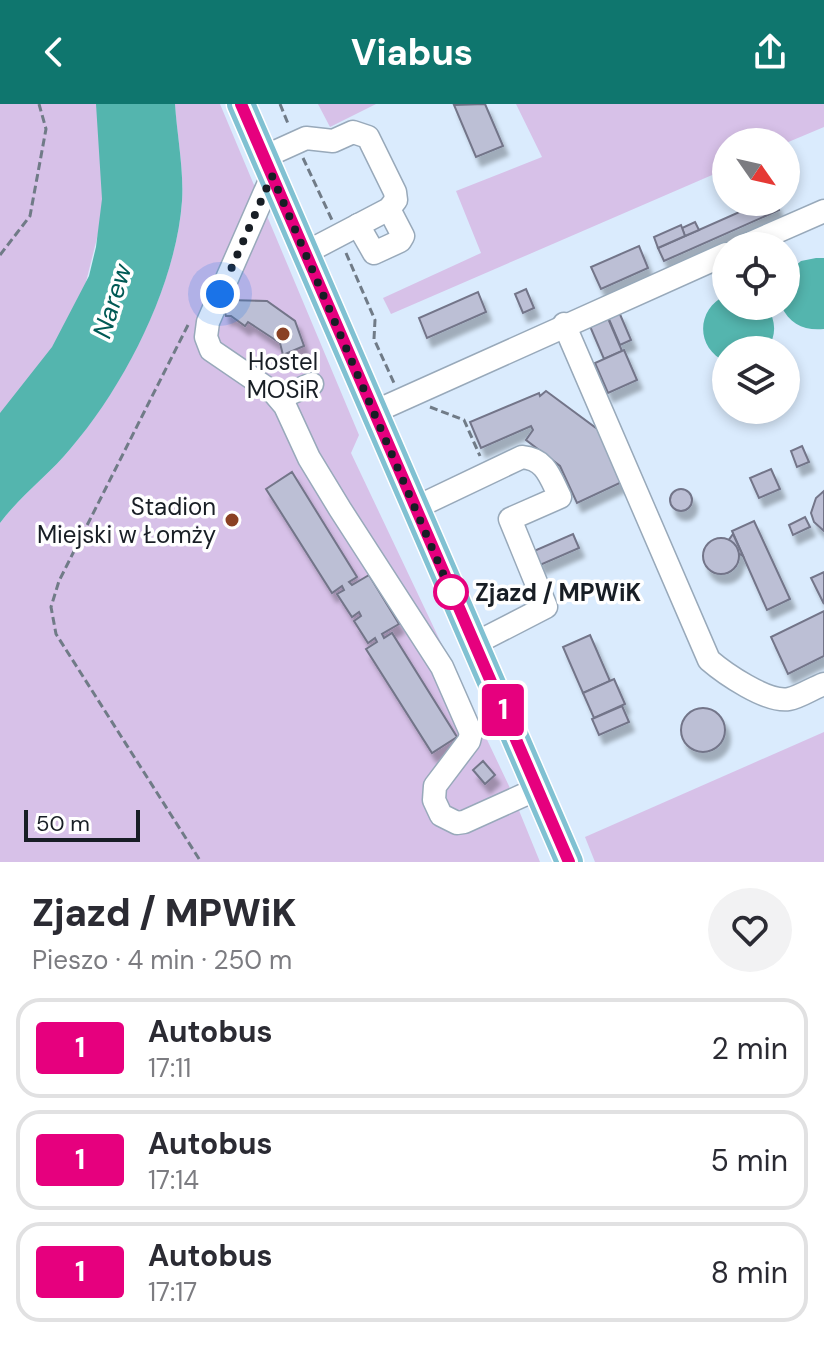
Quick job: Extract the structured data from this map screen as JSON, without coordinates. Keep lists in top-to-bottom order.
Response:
{
  "water": ["Narew"],
  "places": ["Hostel MOSiR", "Stadion Miejski w Łomży", "Zjazd / MPWiK"],
  "lines": ["bus line 1"],
  "scale_bar": "50 m",
  "north": "bottom right",
  "page": {
    "header": "Viabus",
    "on_map": "1",
    "scale": "50 m",
    "heading": ["Zjazd / MPWiK", "Pieszo · 4 min · 250 m"],
    "list": [
      {
        "mark": "1",
        "name": "Autobus",
        "note": "17:11",
        "value": "2 min"
      },
      {
        "mark": "1",
        "name": "Autobus",
        "note": "17:14",
        "value": "5 min"
      },
      {
        "mark": "1",
        "name": "Autobus",
        "note": "17:17",
        "value": "8 min"
      }
    ]
  }
}
